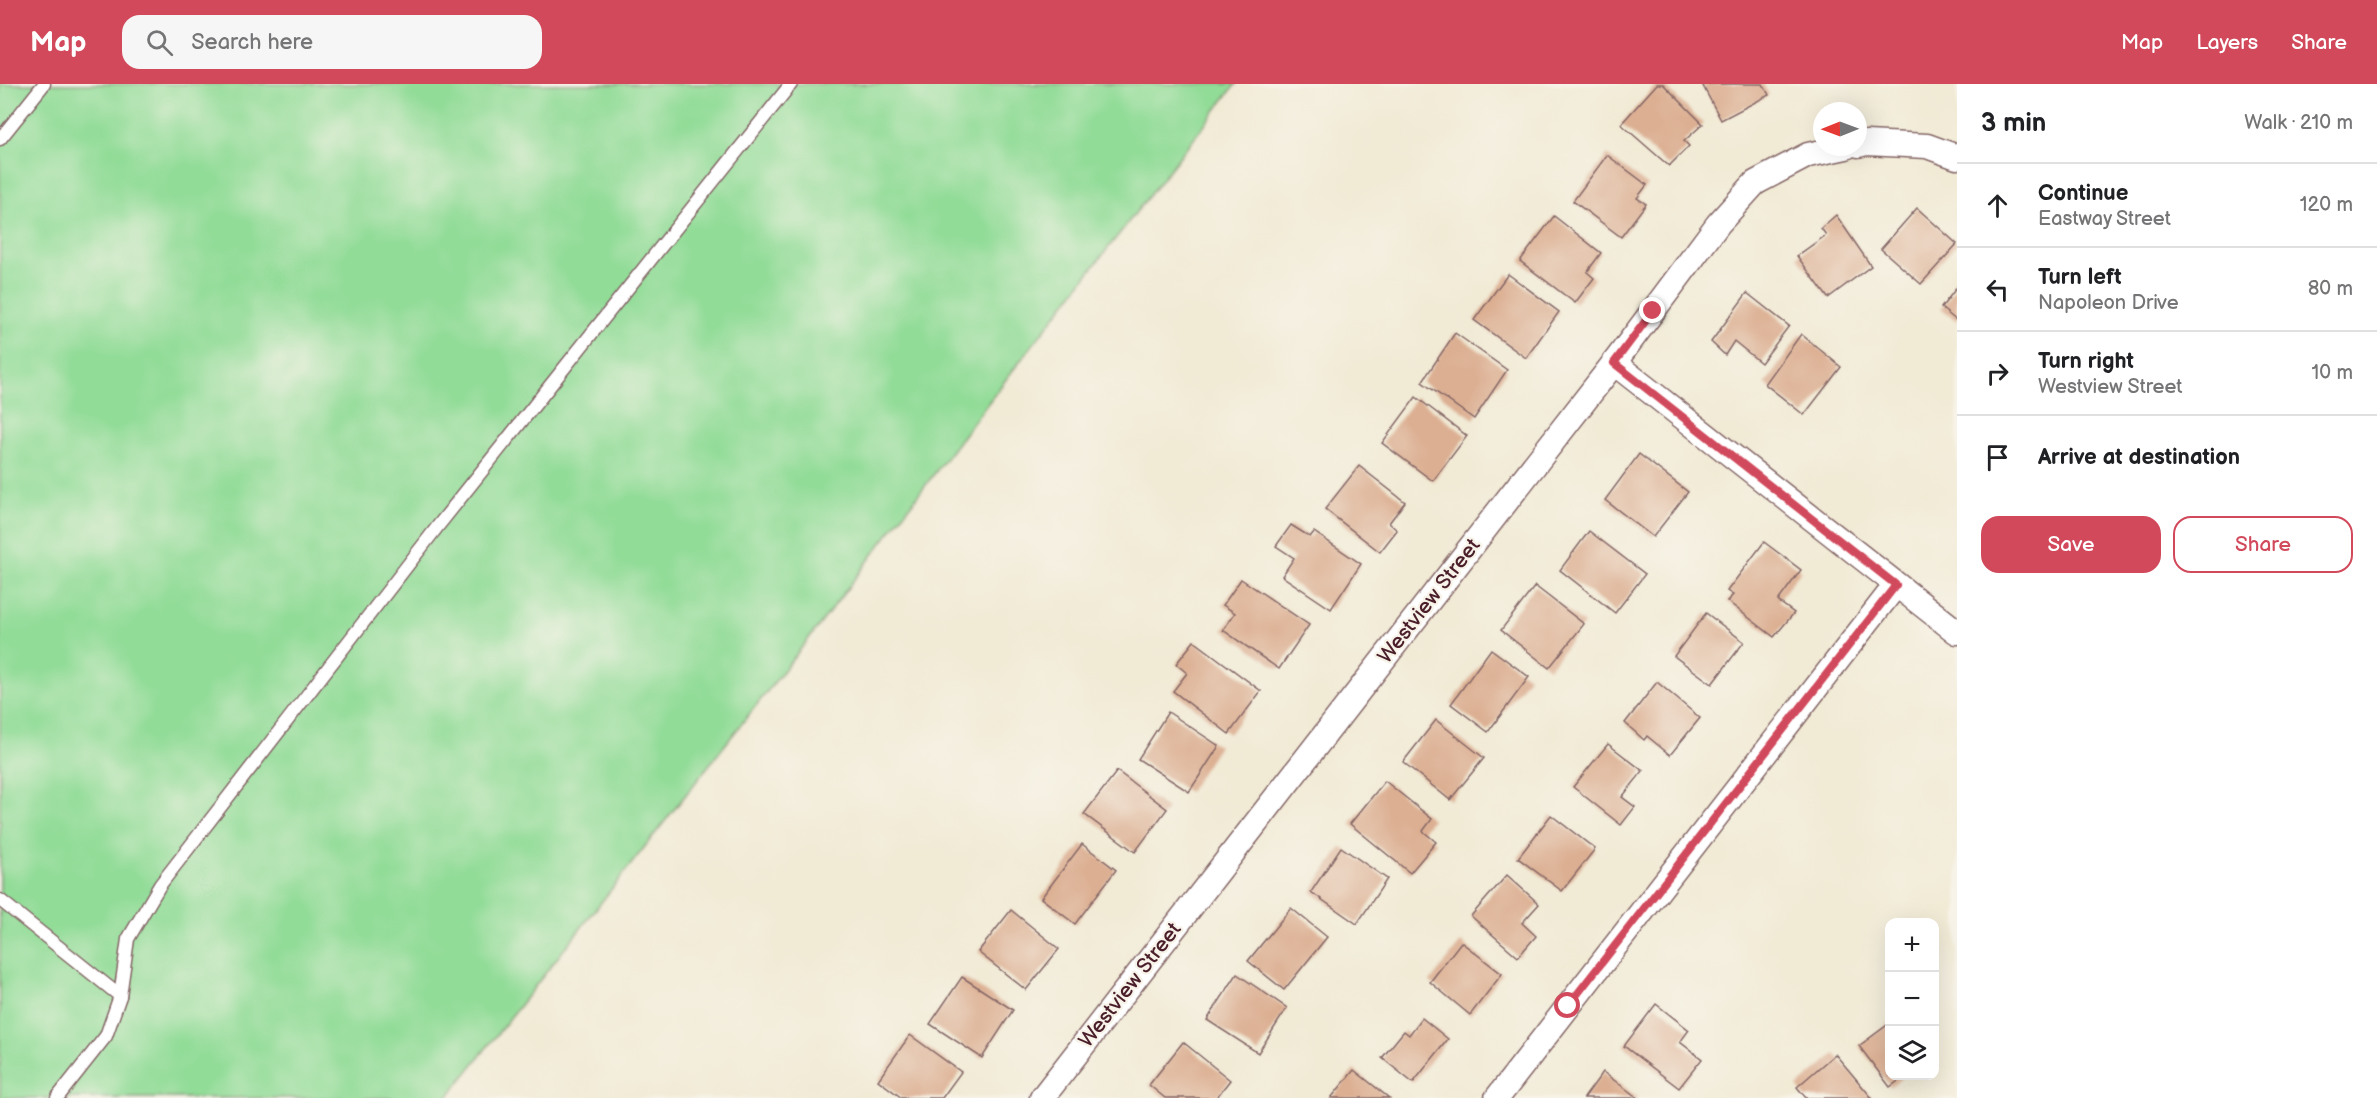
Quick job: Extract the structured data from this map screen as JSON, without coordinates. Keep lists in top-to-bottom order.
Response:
{
  "streets": {
    "street": ["Westview Street"]
  },
  "north": "left",
  "page": {
    "header": "Map",
    "search": "Search here",
    "nav": ["Map", "Layers", "Share"],
    "heading": ["3 min", "Walk · 210 m"],
    "list": [
      ["Continue", "Eastway Street", "120 m"],
      ["Turn left", "Napoleon Drive", "80 m"],
      ["Turn right", "Westview Street", "10 m"],
      "Arrive at destination"
    ],
    "buttons": ["Save", "Share"],
    "map_buttons": ["+", "−"]
  }
}
